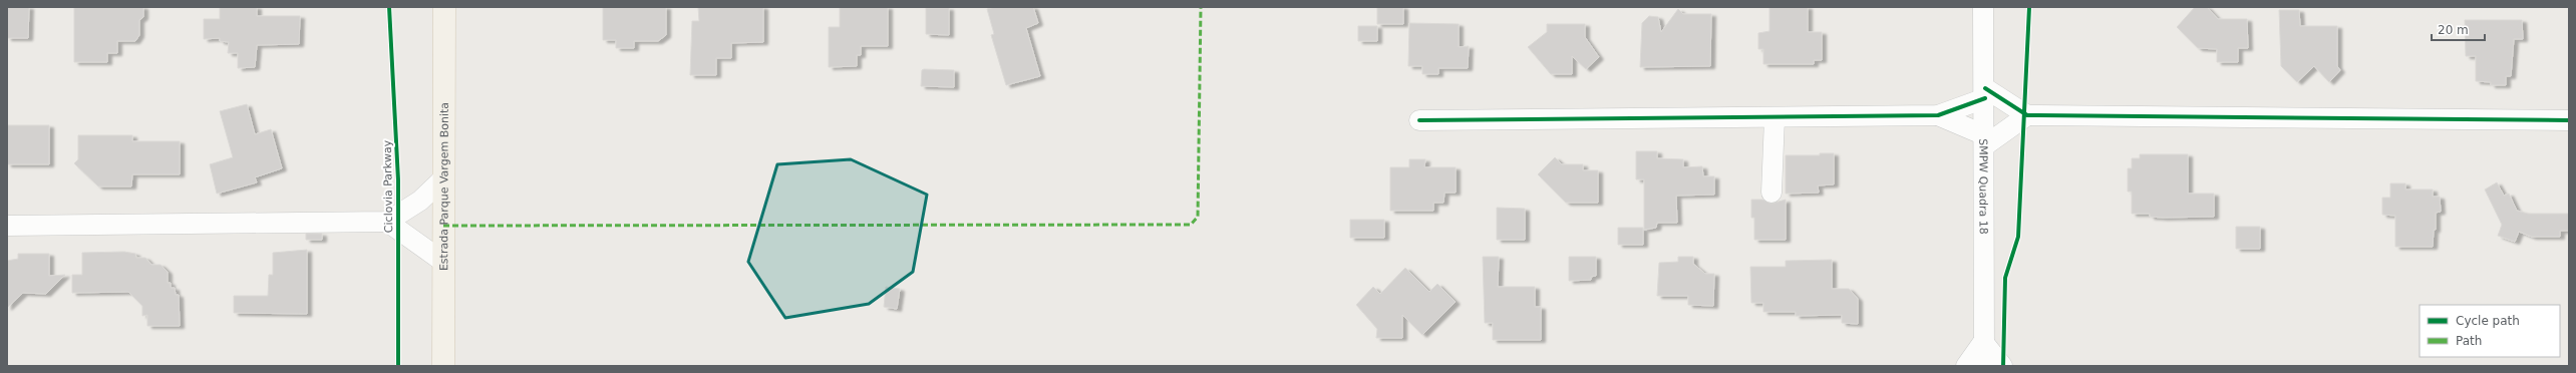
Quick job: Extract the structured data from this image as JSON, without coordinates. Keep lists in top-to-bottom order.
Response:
{
  "streets": {
    "main road": ["Estrada Parque Vargem Bonita"],
    "street": ["SMPW Quadra 18"],
    "cycle path": ["Ciclovia Parkway"]
  },
  "legend": ["Cycle path", "Path"],
  "scale_bar": "20 m"
}
